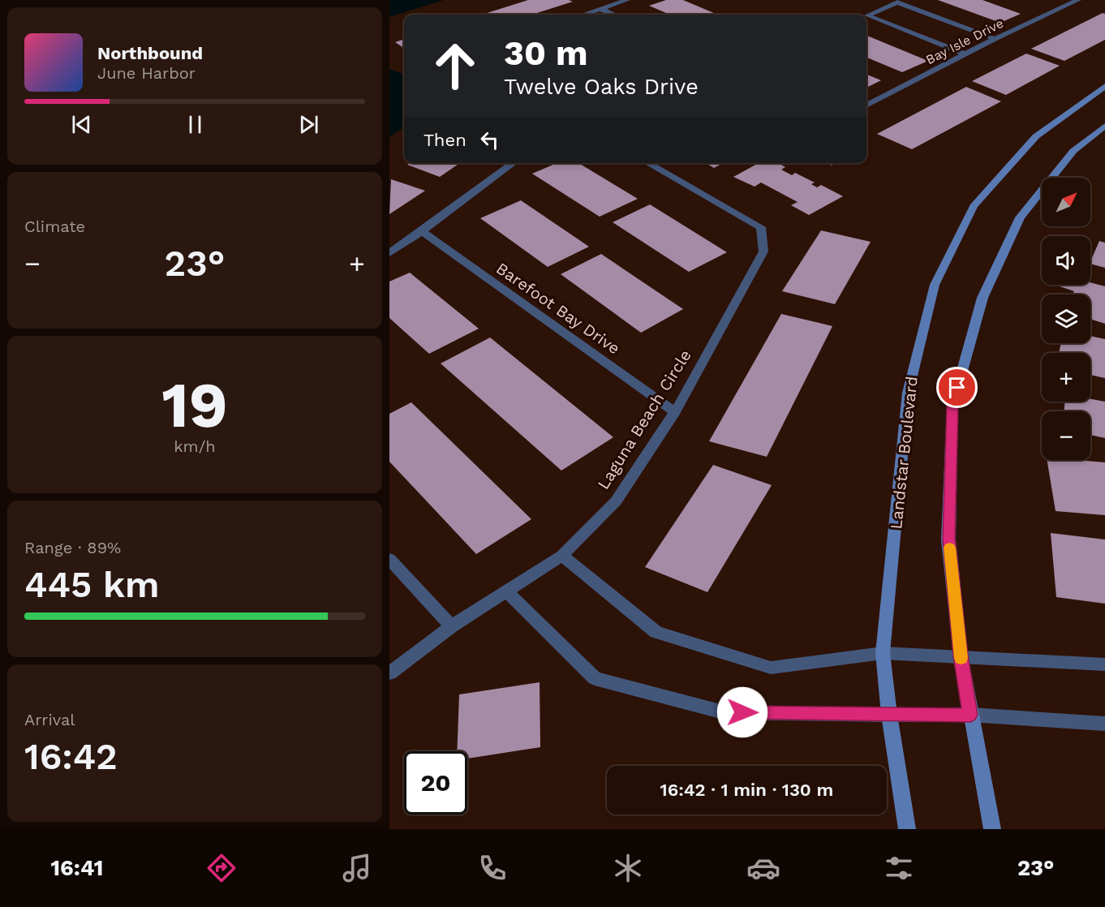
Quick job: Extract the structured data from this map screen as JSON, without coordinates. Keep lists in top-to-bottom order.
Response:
{
  "streets": {
    "main road": ["Landstar Boulevard"],
    "street": ["Bay Isle Drive", "Barefoot Bay Drive", "Laguna Beach Circle"]
  },
  "crossings": [
    ["Barefoot Bay Drive", "Laguna Beach Circle"]
  ],
  "north": "top right",
  "page": {
    "turn": ["30 m", "Twelve Oaks Drive"],
    "song": ["Northbound", "June Harbor"],
    "then": "Then",
    "tile": [
      "Climate",
      ["19", "km/h"],
      ["Range · 89%", "445 km"],
      ["Arrival", "16:42"]
    ],
    "map_buttons": ["+", "−"],
    "heat": ["−", "23°", "+"],
    "limit": "20",
    "trip": "16:42 · 1 min · 130 m",
    "tabs": ["16:41", "23°"]
  }
}
